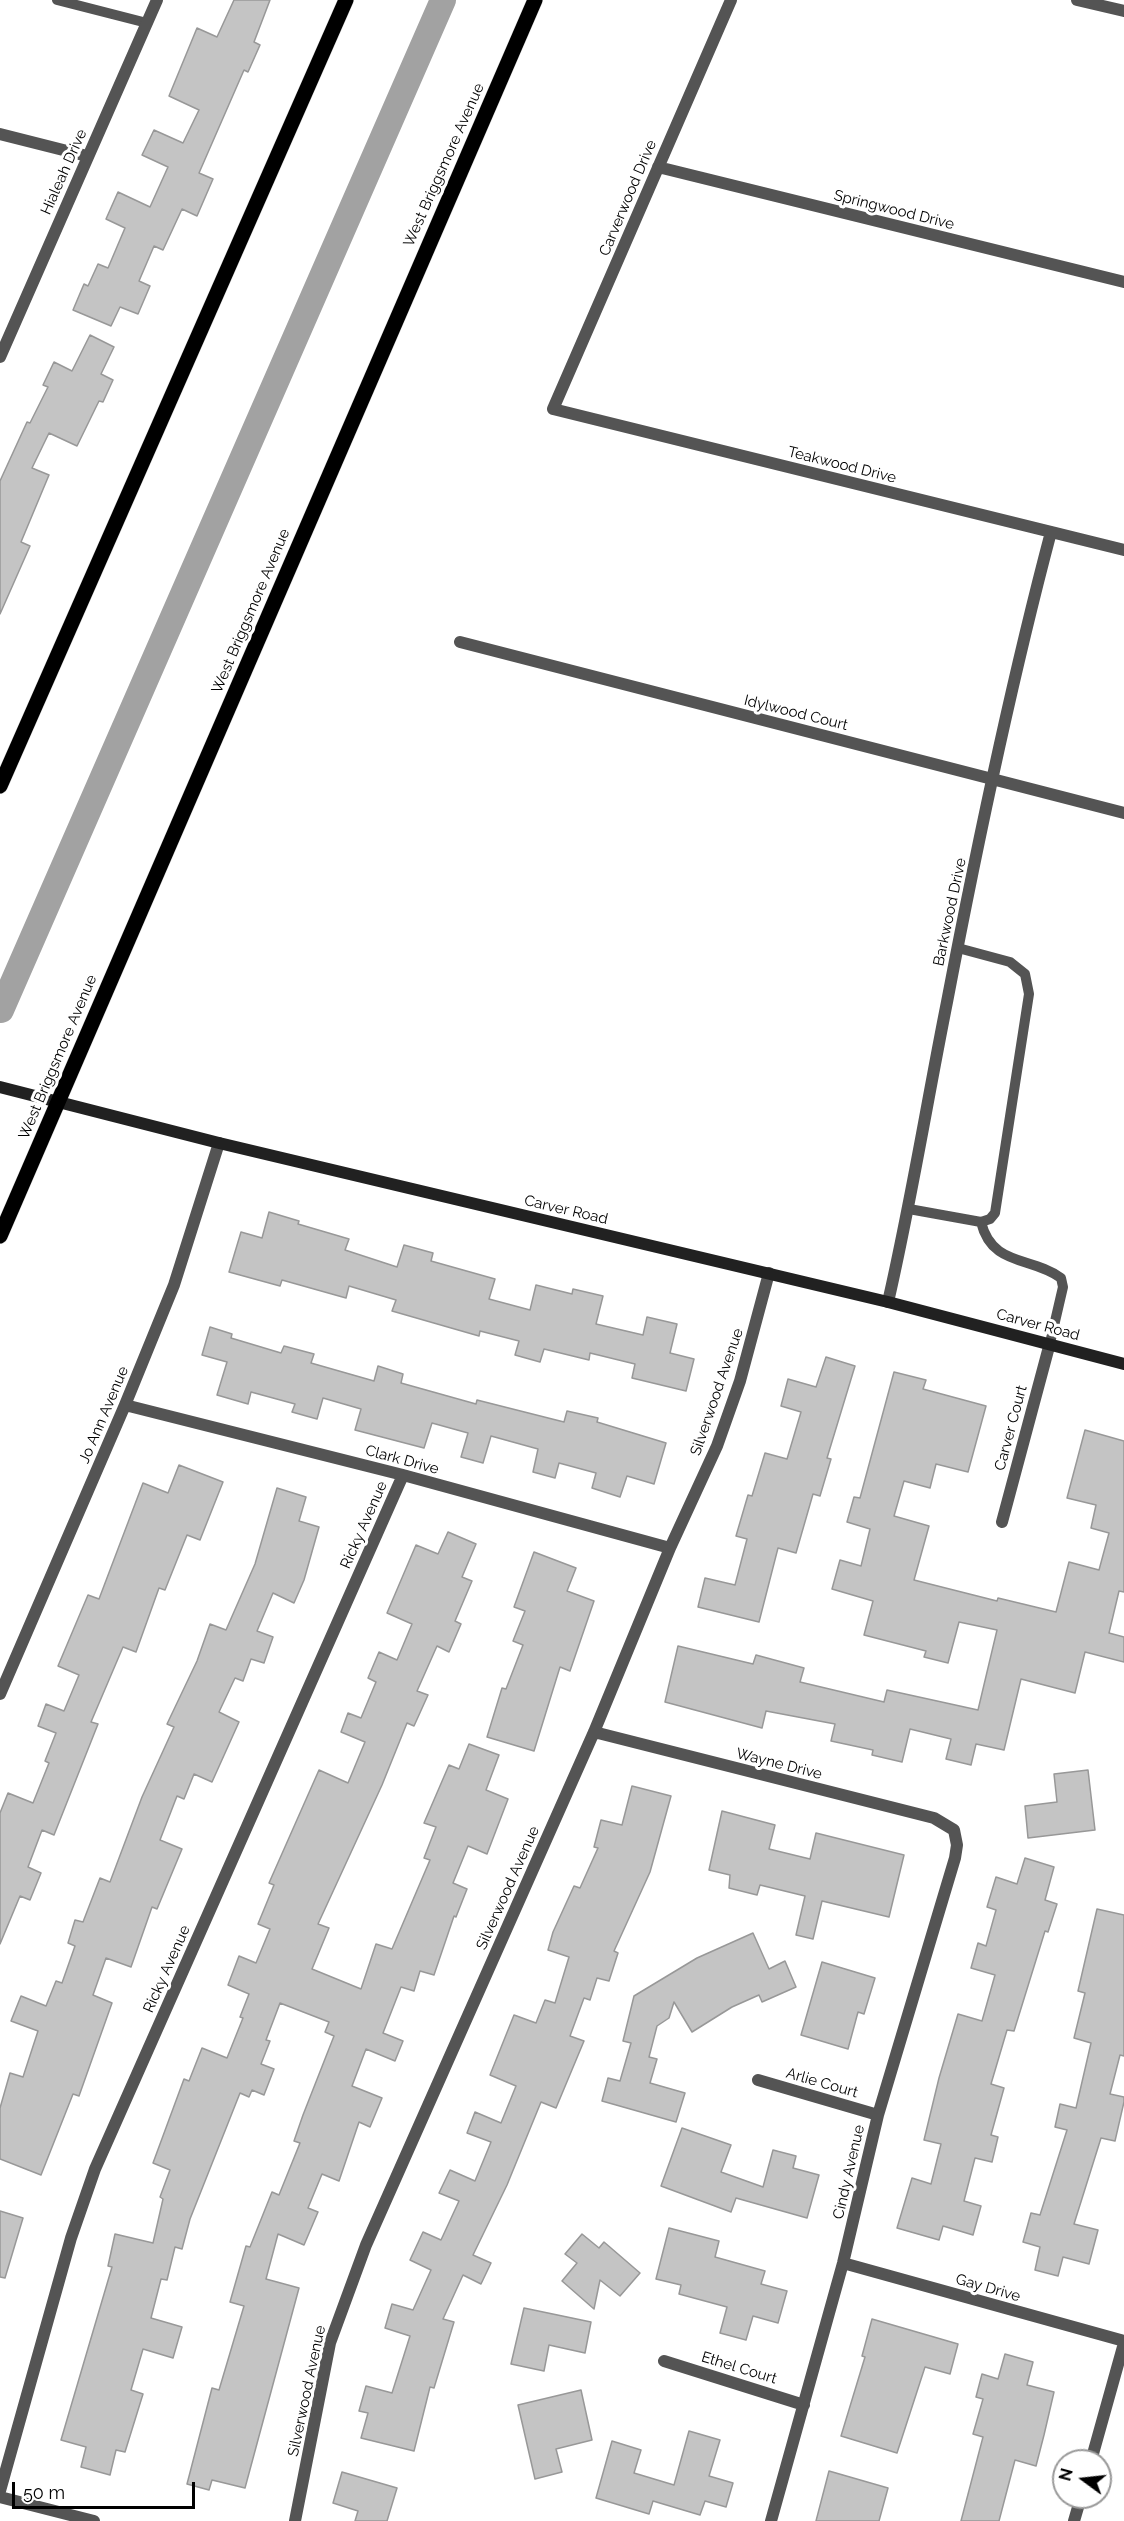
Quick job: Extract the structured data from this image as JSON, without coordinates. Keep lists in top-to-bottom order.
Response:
{
  "streets": {
    "main road": ["West Briggsmore Avenue"],
    "street": [
      "Hialeah Drive",
      "Carverwood Drive",
      "Springwood Drive",
      "Teakwood Drive",
      "Idylwood Court",
      "Barkwood Drive",
      "Carver Road",
      "Silverwood Avenue",
      "Jo Ann Avenue",
      "Carver Court",
      "Clark Drive",
      "Ricky Avenue",
      "Wayne Drive",
      "Arlie Court",
      "Cindy Avenue",
      "Gay Drive",
      "Ethel Court"
    ]
  },
  "crossings": [
    ["West Briggsmore Avenue", "Carver Road"],
    ["Carverwood Drive", "Springwood Drive"],
    ["Carverwood Drive", "Teakwood Drive"],
    ["Teakwood Drive", "Barkwood Drive"],
    ["Idylwood Court", "Barkwood Drive"],
    ["Barkwood Drive", "Carver Road"],
    ["Carver Road", "Silverwood Avenue"],
    ["Carver Road", "Jo Ann Avenue"],
    ["Carver Road", "Carver Court"],
    ["Silverwood Avenue", "Clark Drive"],
    ["Silverwood Avenue", "Wayne Drive"],
    ["Jo Ann Avenue", "Clark Drive"],
    ["Clark Drive", "Ricky Avenue"],
    ["Wayne Drive", "Cindy Avenue"],
    ["Arlie Court", "Cindy Avenue"],
    ["Cindy Avenue", "Gay Drive"],
    ["Cindy Avenue", "Ethel Court"]
  ],
  "scale_bar": "50 m",
  "north": "left"
}
